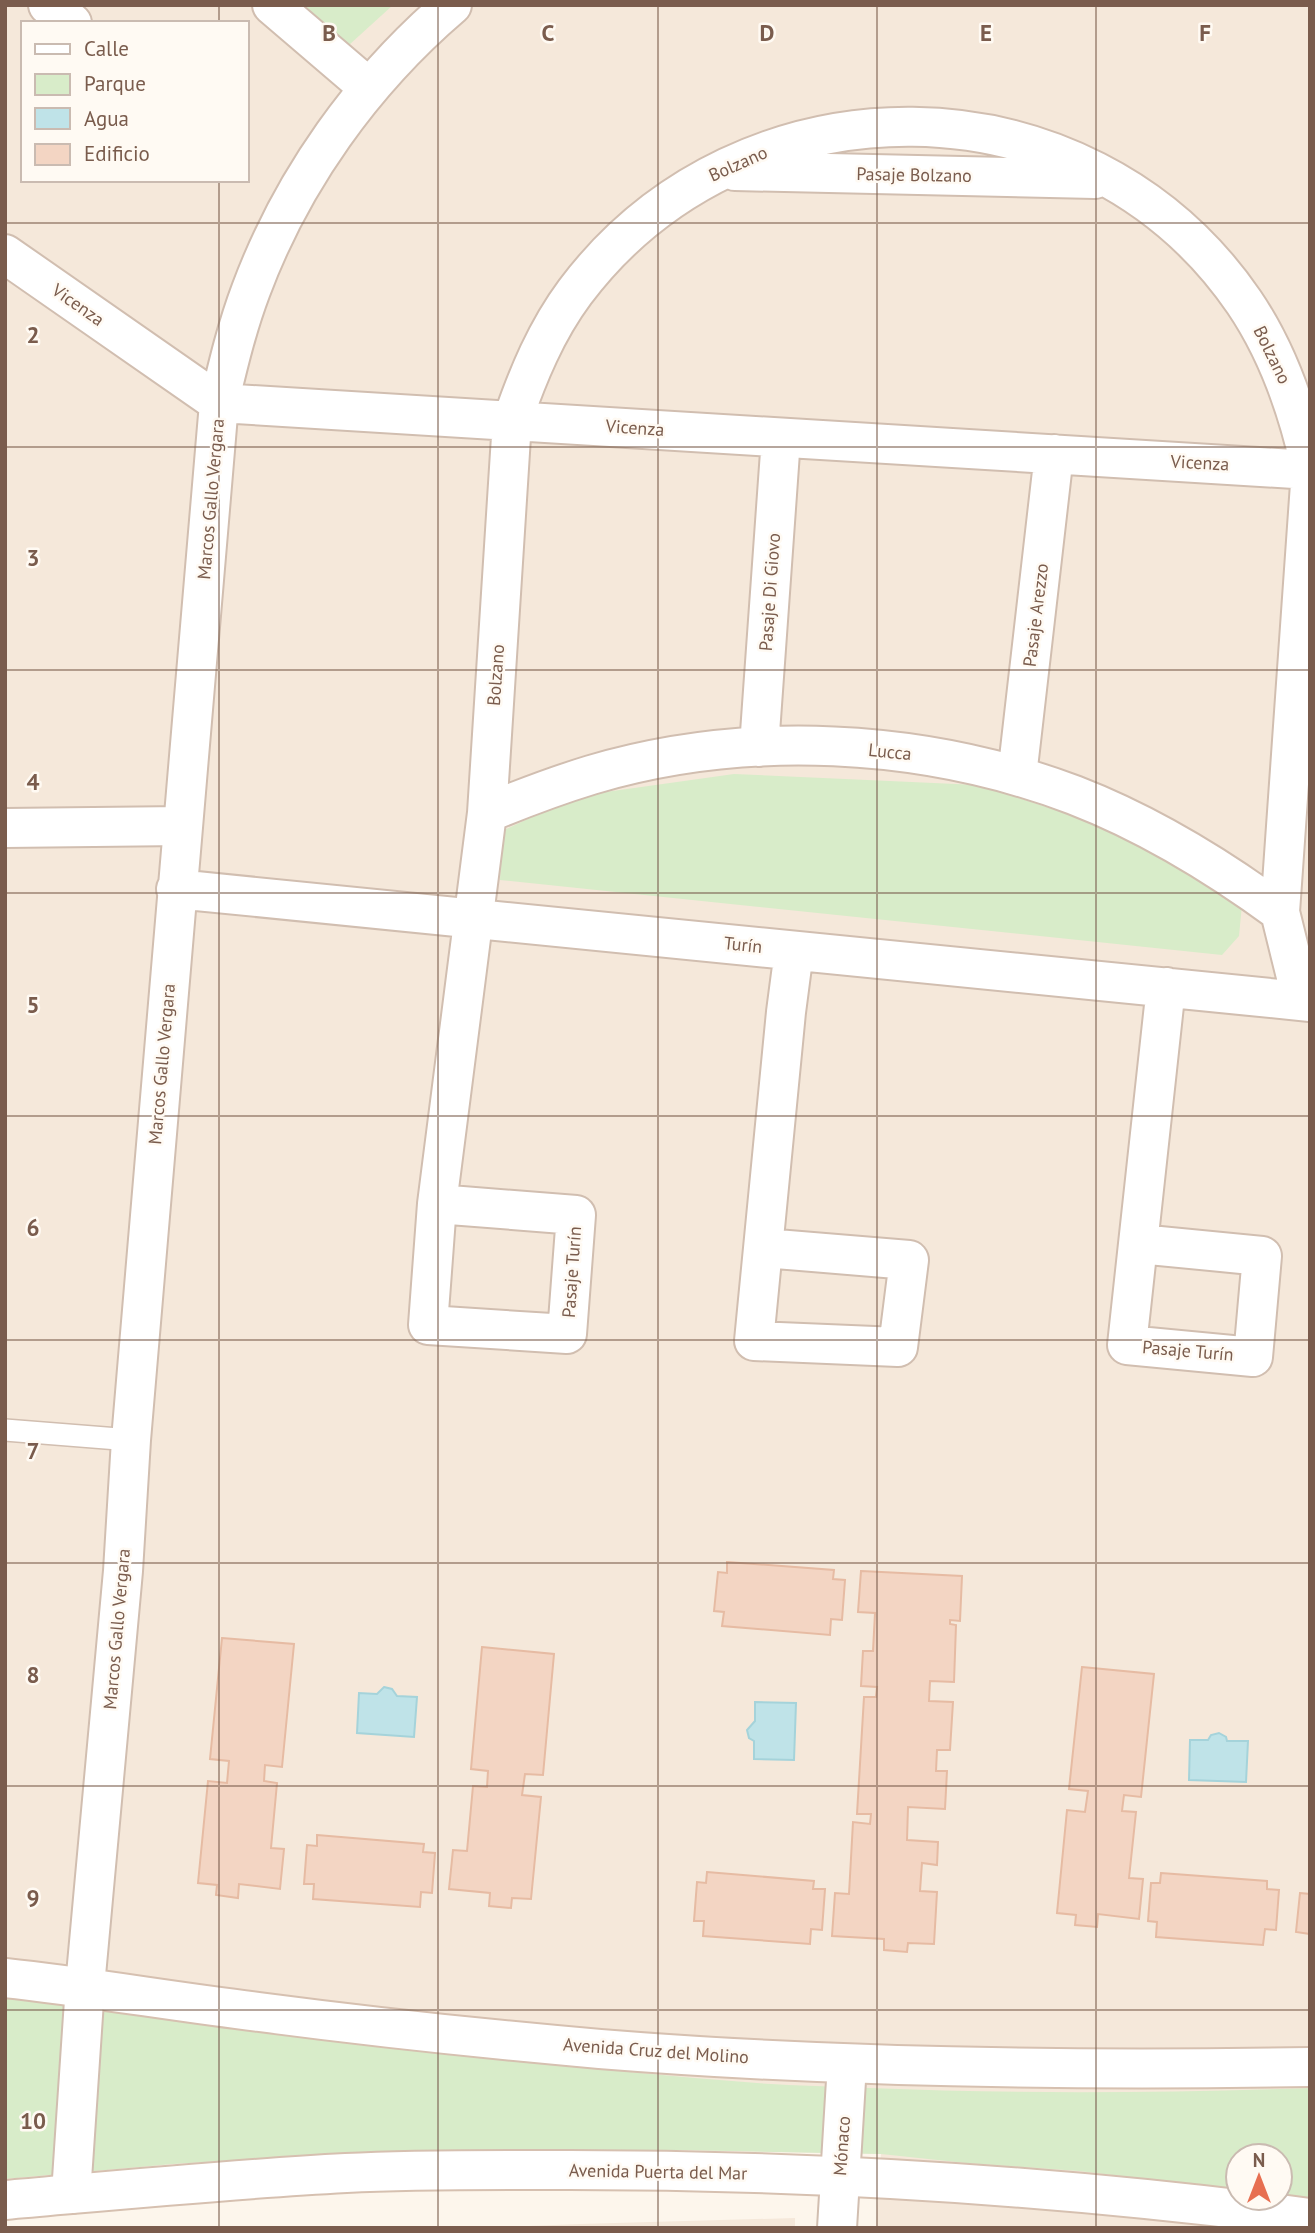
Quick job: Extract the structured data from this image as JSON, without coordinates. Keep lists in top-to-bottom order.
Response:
{
  "streets": {
    "street": [
      "Bolzano",
      "Vicenza",
      "Marcos Gallo Vergara",
      "Pasaje Di Giovo",
      "Pasaje Arezzo",
      "Lucca",
      "Turín",
      "Pasaje Turín",
      "Avenida Cruz del Molino",
      "Mónaco",
      "Avenida Puerta del Mar"
    ]
  },
  "crossings": [
    ["Bolzano", "Vicenza"],
    ["Bolzano", "Lucca"],
    ["Vicenza", "Marcos Gallo Vergara"],
    ["Vicenza", "Pasaje Di Giovo"],
    ["Vicenza", "Pasaje Arezzo"],
    ["Marcos Gallo Vergara", "Turín"],
    ["Marcos Gallo Vergara", "Avenida Cruz del Molino"],
    ["Marcos Gallo Vergara", "Avenida Puerta del Mar"],
    ["Pasaje Di Giovo", "Lucca"],
    ["Pasaje Arezzo", "Lucca"],
    ["Turín", "Pasaje Turín"],
    ["Avenida Cruz del Molino", "Mónaco"],
    ["Mónaco", "Avenida Puerta del Mar"]
  ],
  "legend": [
    "Calle",
    "Parque",
    "Agua",
    "Edificio"
  ],
  "north": "top",
  "grid": {
    "columns": [
      "B",
      "C",
      "D",
      "E",
      "F"
    ],
    "rows": [
      "2",
      "3",
      "4",
      "5",
      "6",
      "7",
      "8",
      "9",
      "10"
    ]
  }
}
